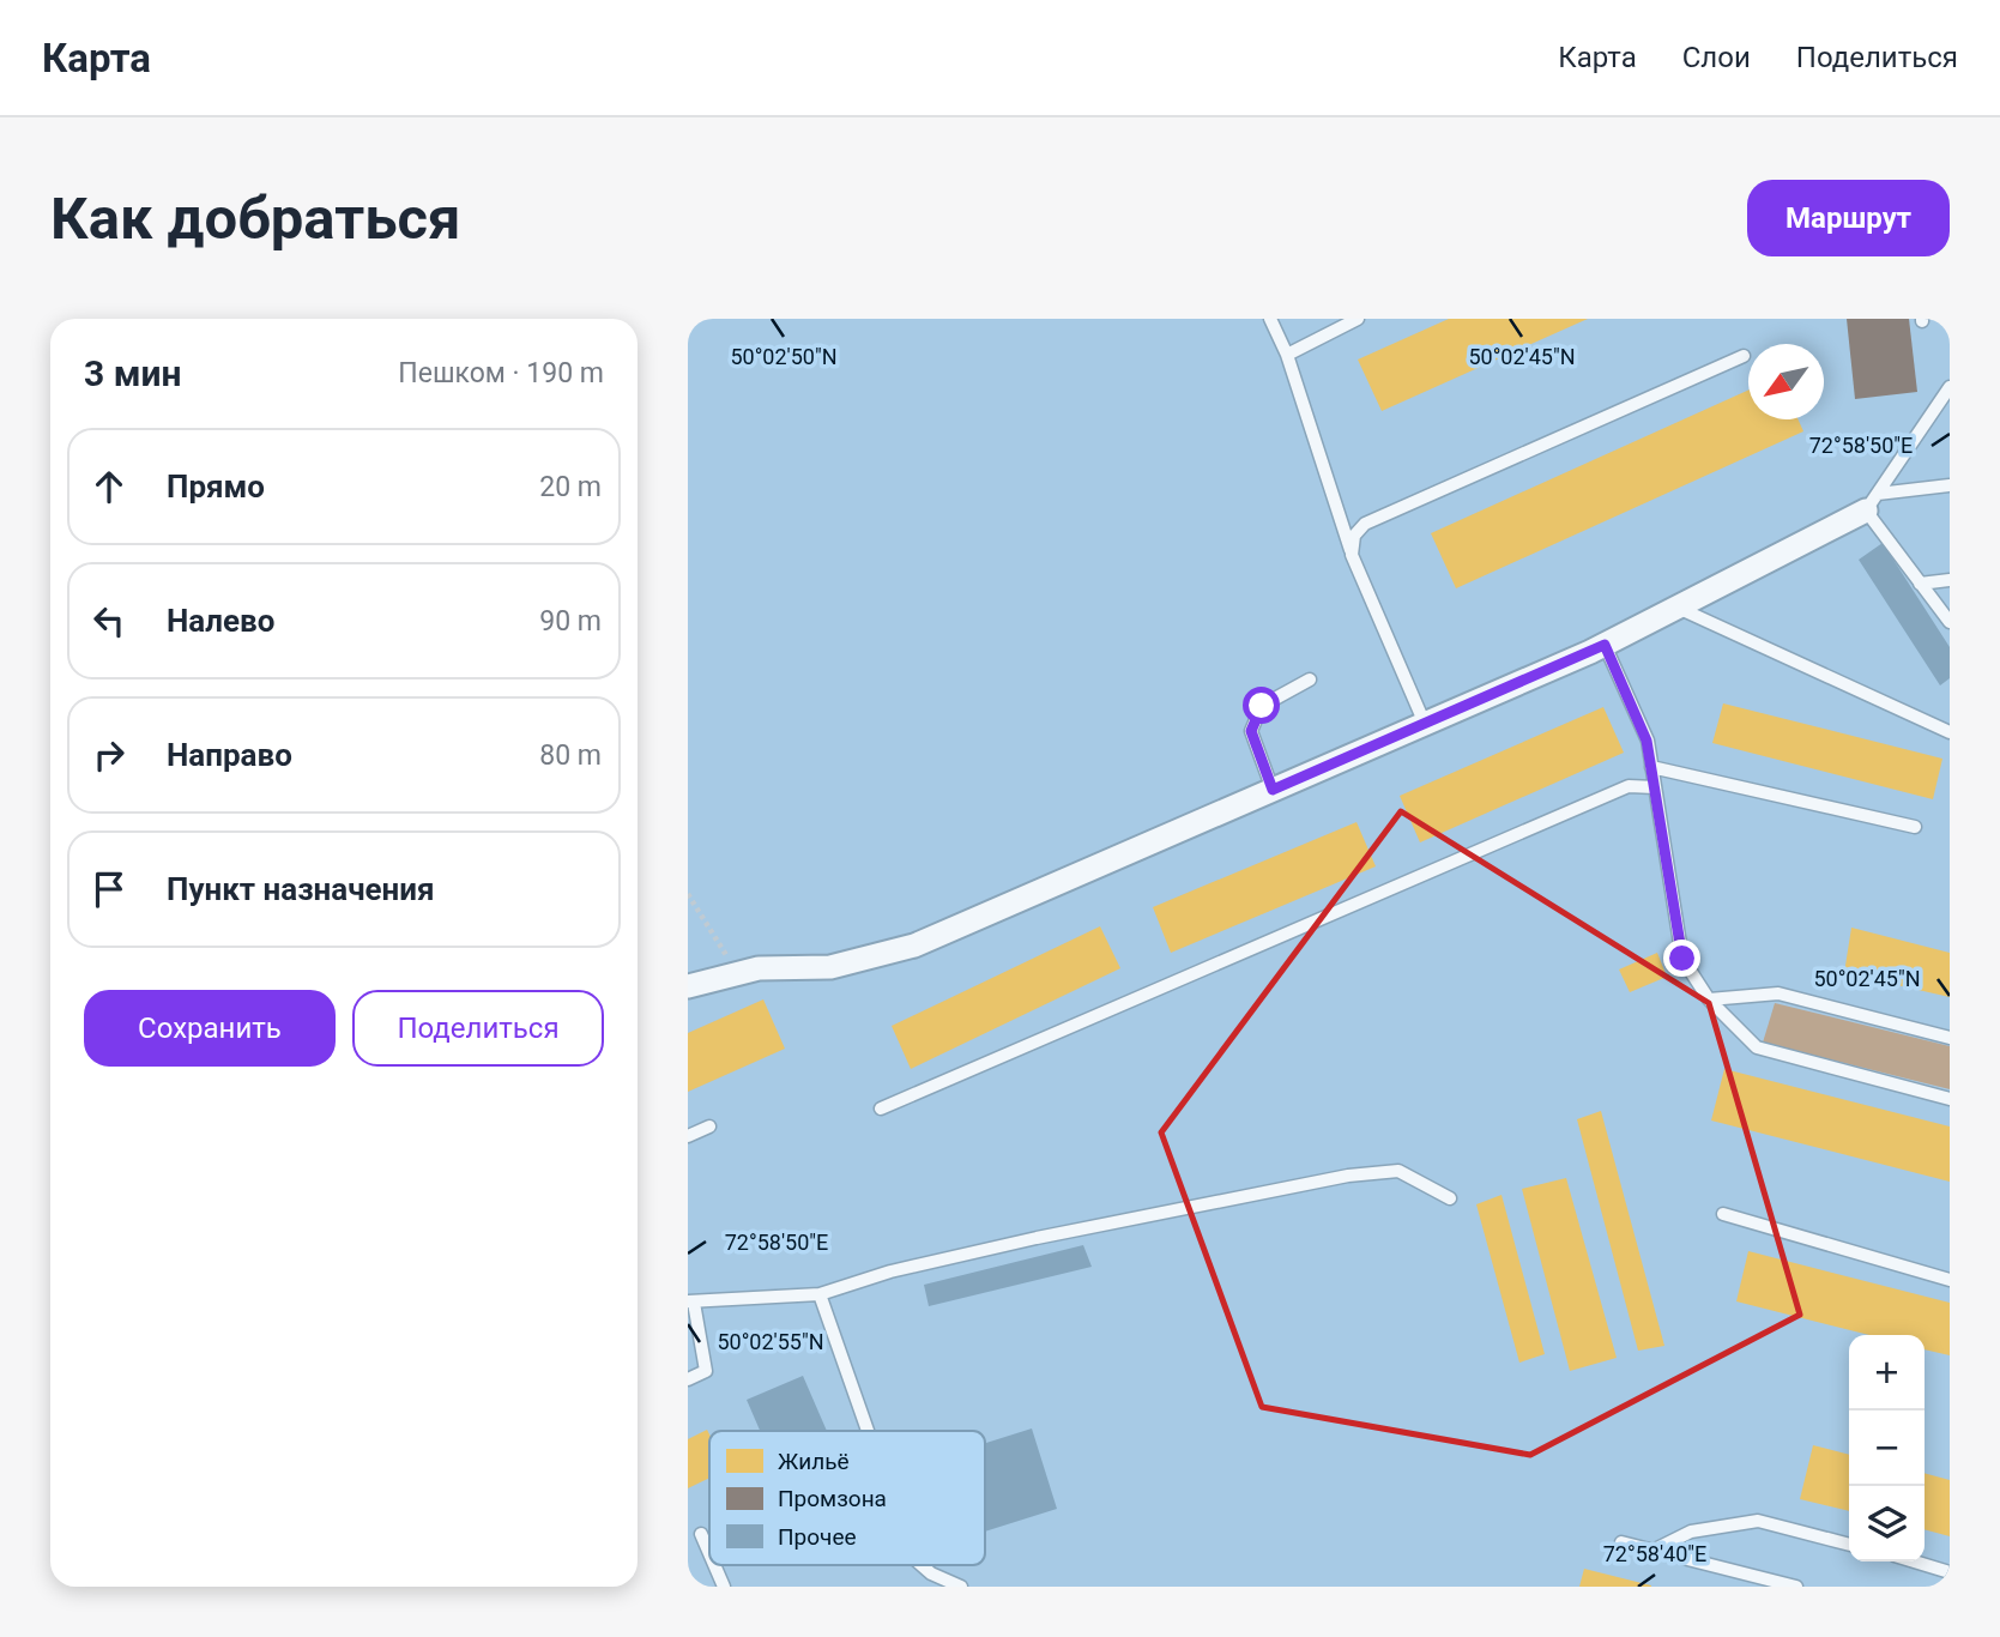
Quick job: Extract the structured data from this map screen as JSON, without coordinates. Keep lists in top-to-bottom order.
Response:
{
  "legend": ["Жильё", "Промзона", "Прочее"],
  "north": "bottom left",
  "page": {
    "header": "Карта",
    "nav": ["Карта", "Слои", "Поделиться"],
    "buttons": [
      "Маршрут",
      ["Сохранить", "Поделиться"]
    ],
    "title": "Как добраться",
    "heading": ["3 мин", "Пешком · 190 m"],
    "list": [
      ["Прямо", "20 m"],
      ["Налево", "90 m"],
      ["Направо", "80 m"],
      "Пункт назначения"
    ],
    "map_buttons": ["+", "−"]
  },
  "coordinates": [
    "50°02'50\"N",
    "50°02'45\"N",
    "72°58'50\"E",
    "50°02'55\"N",
    "72°58'40\"E"
  ]
}
